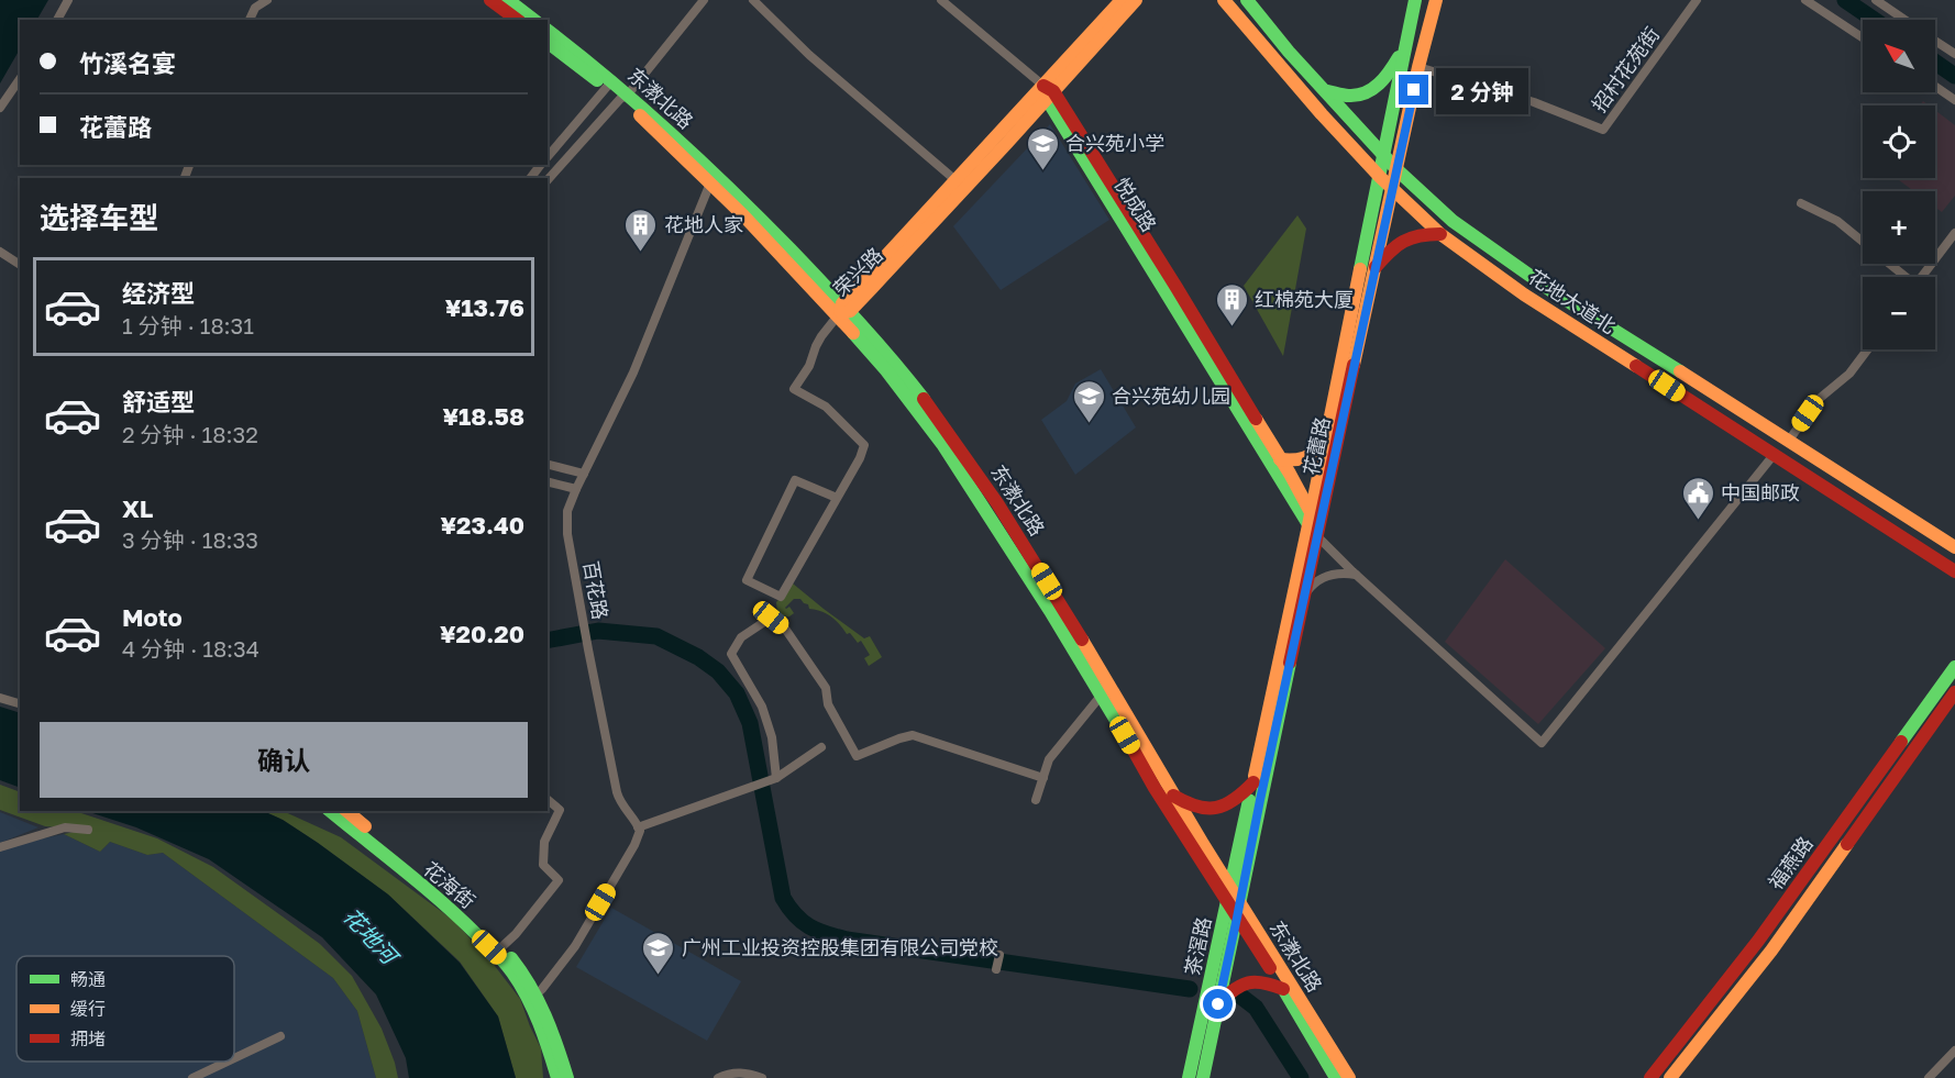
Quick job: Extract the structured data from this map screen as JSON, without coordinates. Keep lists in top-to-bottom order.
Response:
{
  "streets": {
    "main road": [
      "东漖北路",
      "悦成路",
      "荣兴路",
      "花地大道北",
      "花蕾路",
      "福燕路",
      "花海街",
      "茶滘路"
    ],
    "street": ["招村花苑街", "百花路"]
  },
  "crossings": [
    ["招村花苑街", "花蕾路"],
    ["东漖北路", "荣兴路"],
    ["东漖北路", "花蕾路"],
    ["东漖北路", "百花路"],
    ["东漖北路", "茶滘路"],
    ["悦成路", "荣兴路"],
    ["悦成路", "花蕾路"],
    ["花地大道北", "花蕾路"],
    ["花蕾路", "茶滘路"]
  ],
  "water": ["花地河"],
  "places": {
    "school or university": ["合兴苑小学", "合兴苑幼儿园", "广州工业投资控股集团有限公司党校"],
    "building": ["花地人家", "红棉苑大厦"],
    "public building": ["中国邮政"]
  },
  "legend": ["畅通", "缓行", "拥堵"],
  "north": "top left",
  "page": {
    "map_buttons": ["+", "−"],
    "banner": ["竹溪名宴", "花蕾路"],
    "bubble": "2 分钟",
    "heading": "选择车型",
    "list": [
      {
        "name": "经济型",
        "note": "1 分钟 · 18:31",
        "value": "¥13.76"
      },
      {
        "name": "舒适型",
        "note": "2 分钟 · 18:32",
        "value": "¥18.58"
      },
      {
        "name": "XL",
        "note": "3 分钟 · 18:33",
        "value": "¥23.40"
      },
      {
        "name": "Moto",
        "note": "4 分钟 · 18:34",
        "value": "¥20.20"
      }
    ],
    "buttons": "确认"
  }
}
